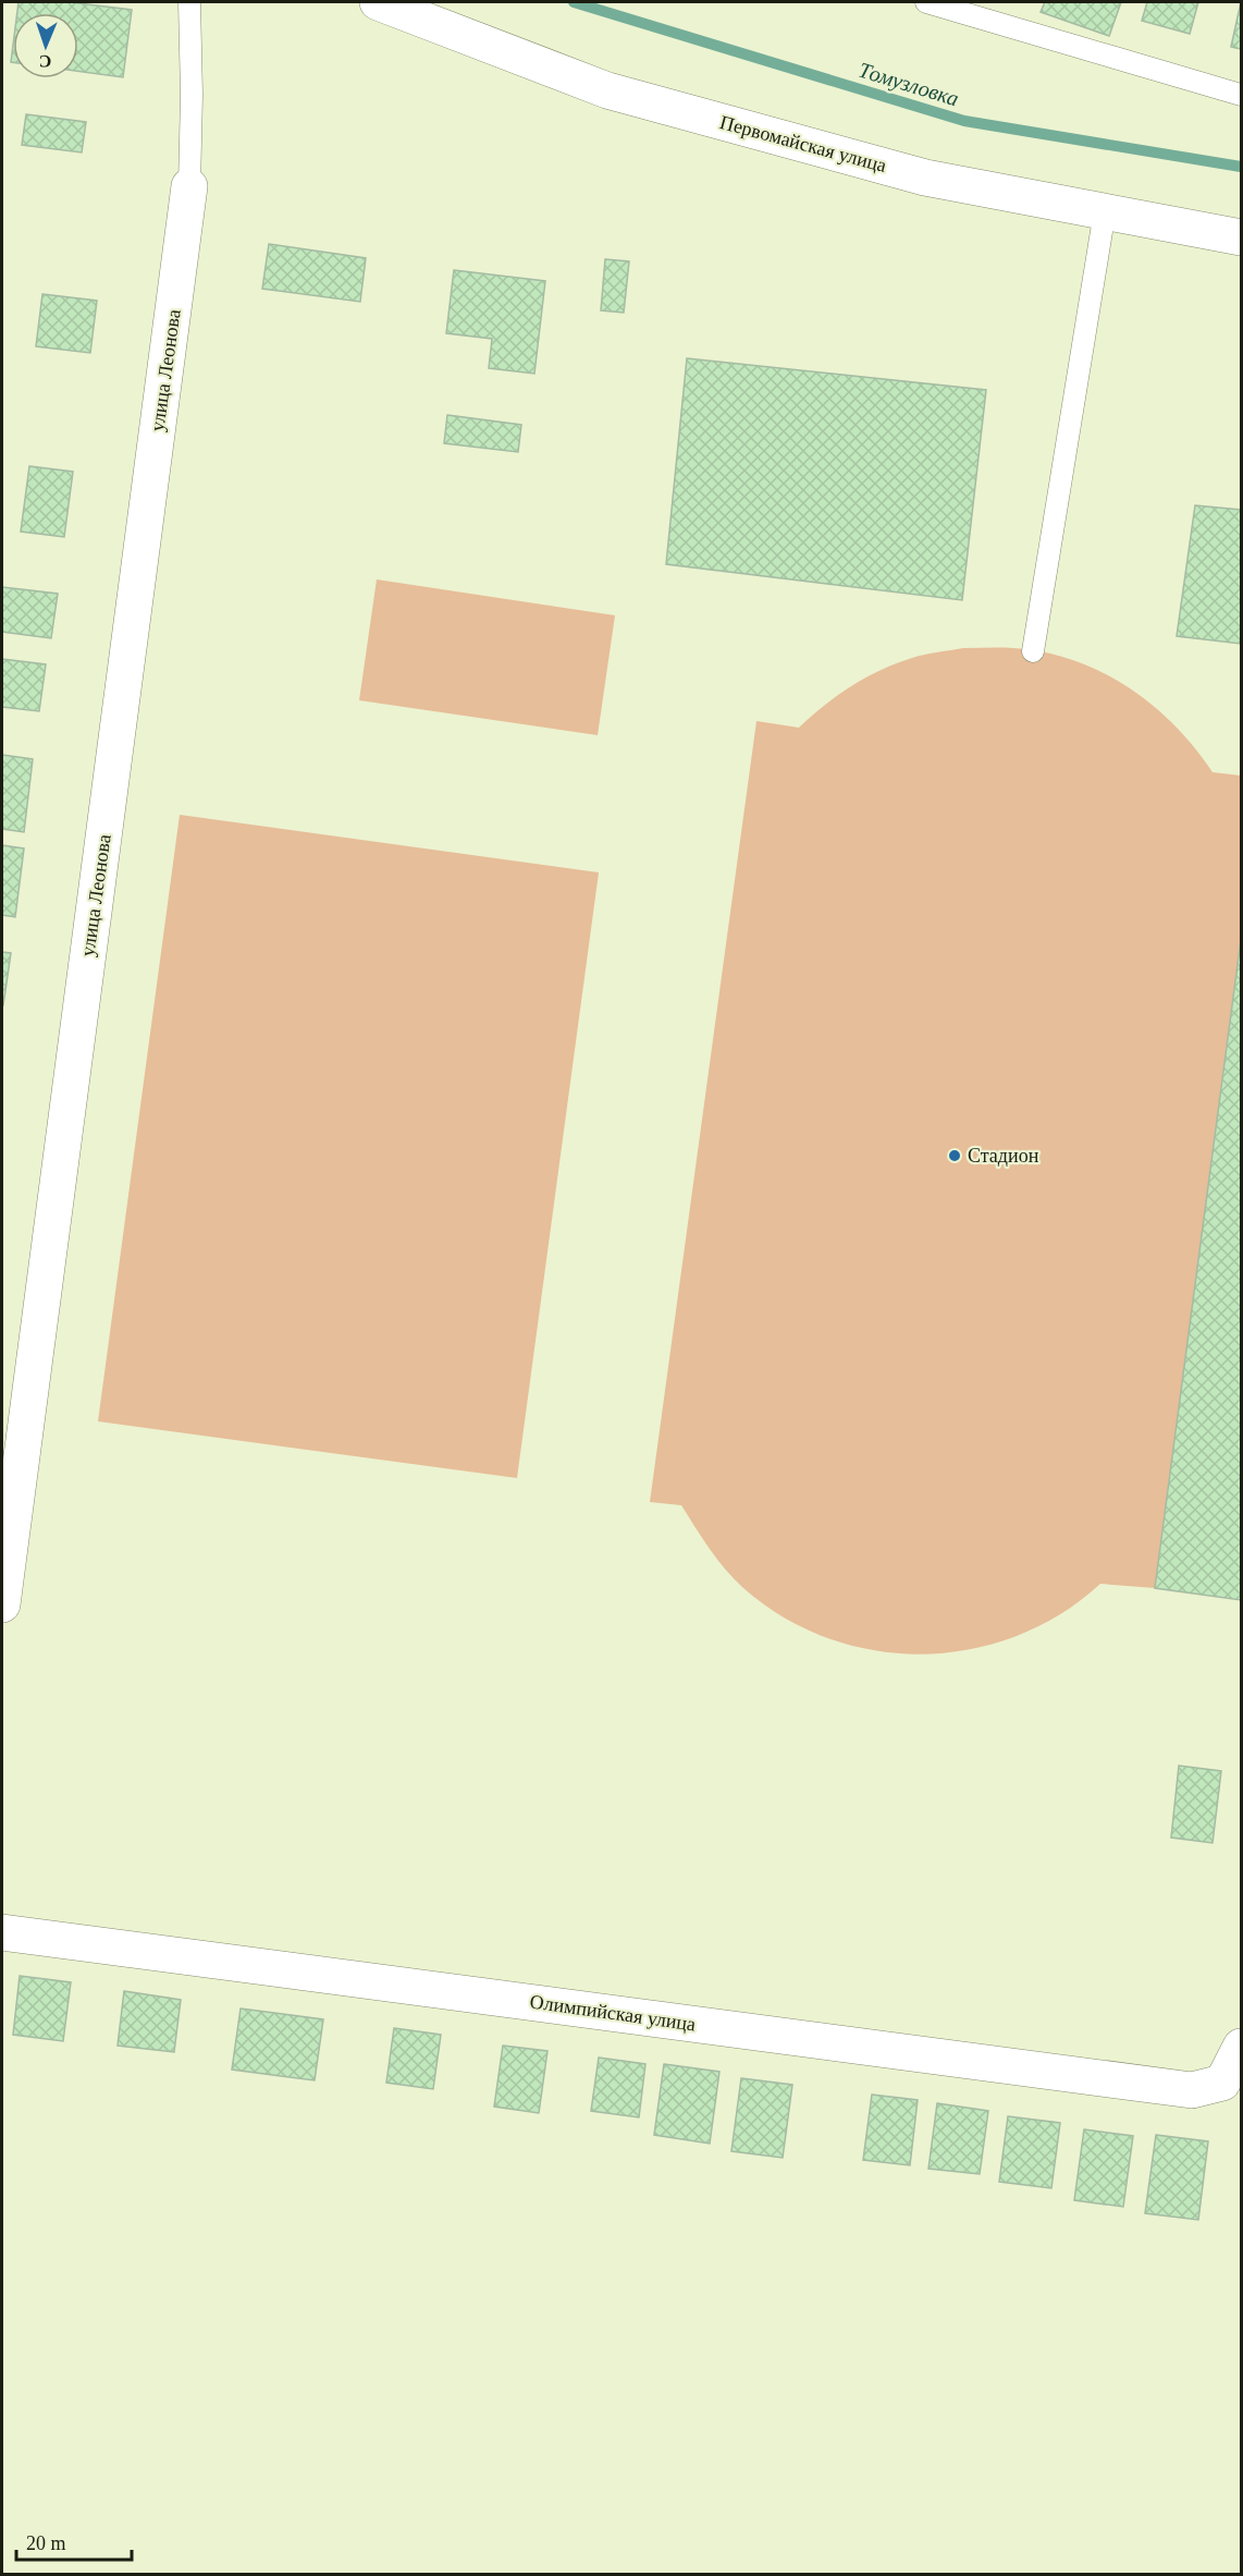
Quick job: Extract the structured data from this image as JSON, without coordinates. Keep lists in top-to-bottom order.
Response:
{
  "streets": {
    "street": ["Первомайская улица", "улица Леонова", "Олимпийская улица"]
  },
  "water": ["Томузловка"],
  "places": ["Стадион"],
  "scale_bar": "20 m",
  "north": "bottom"
}
